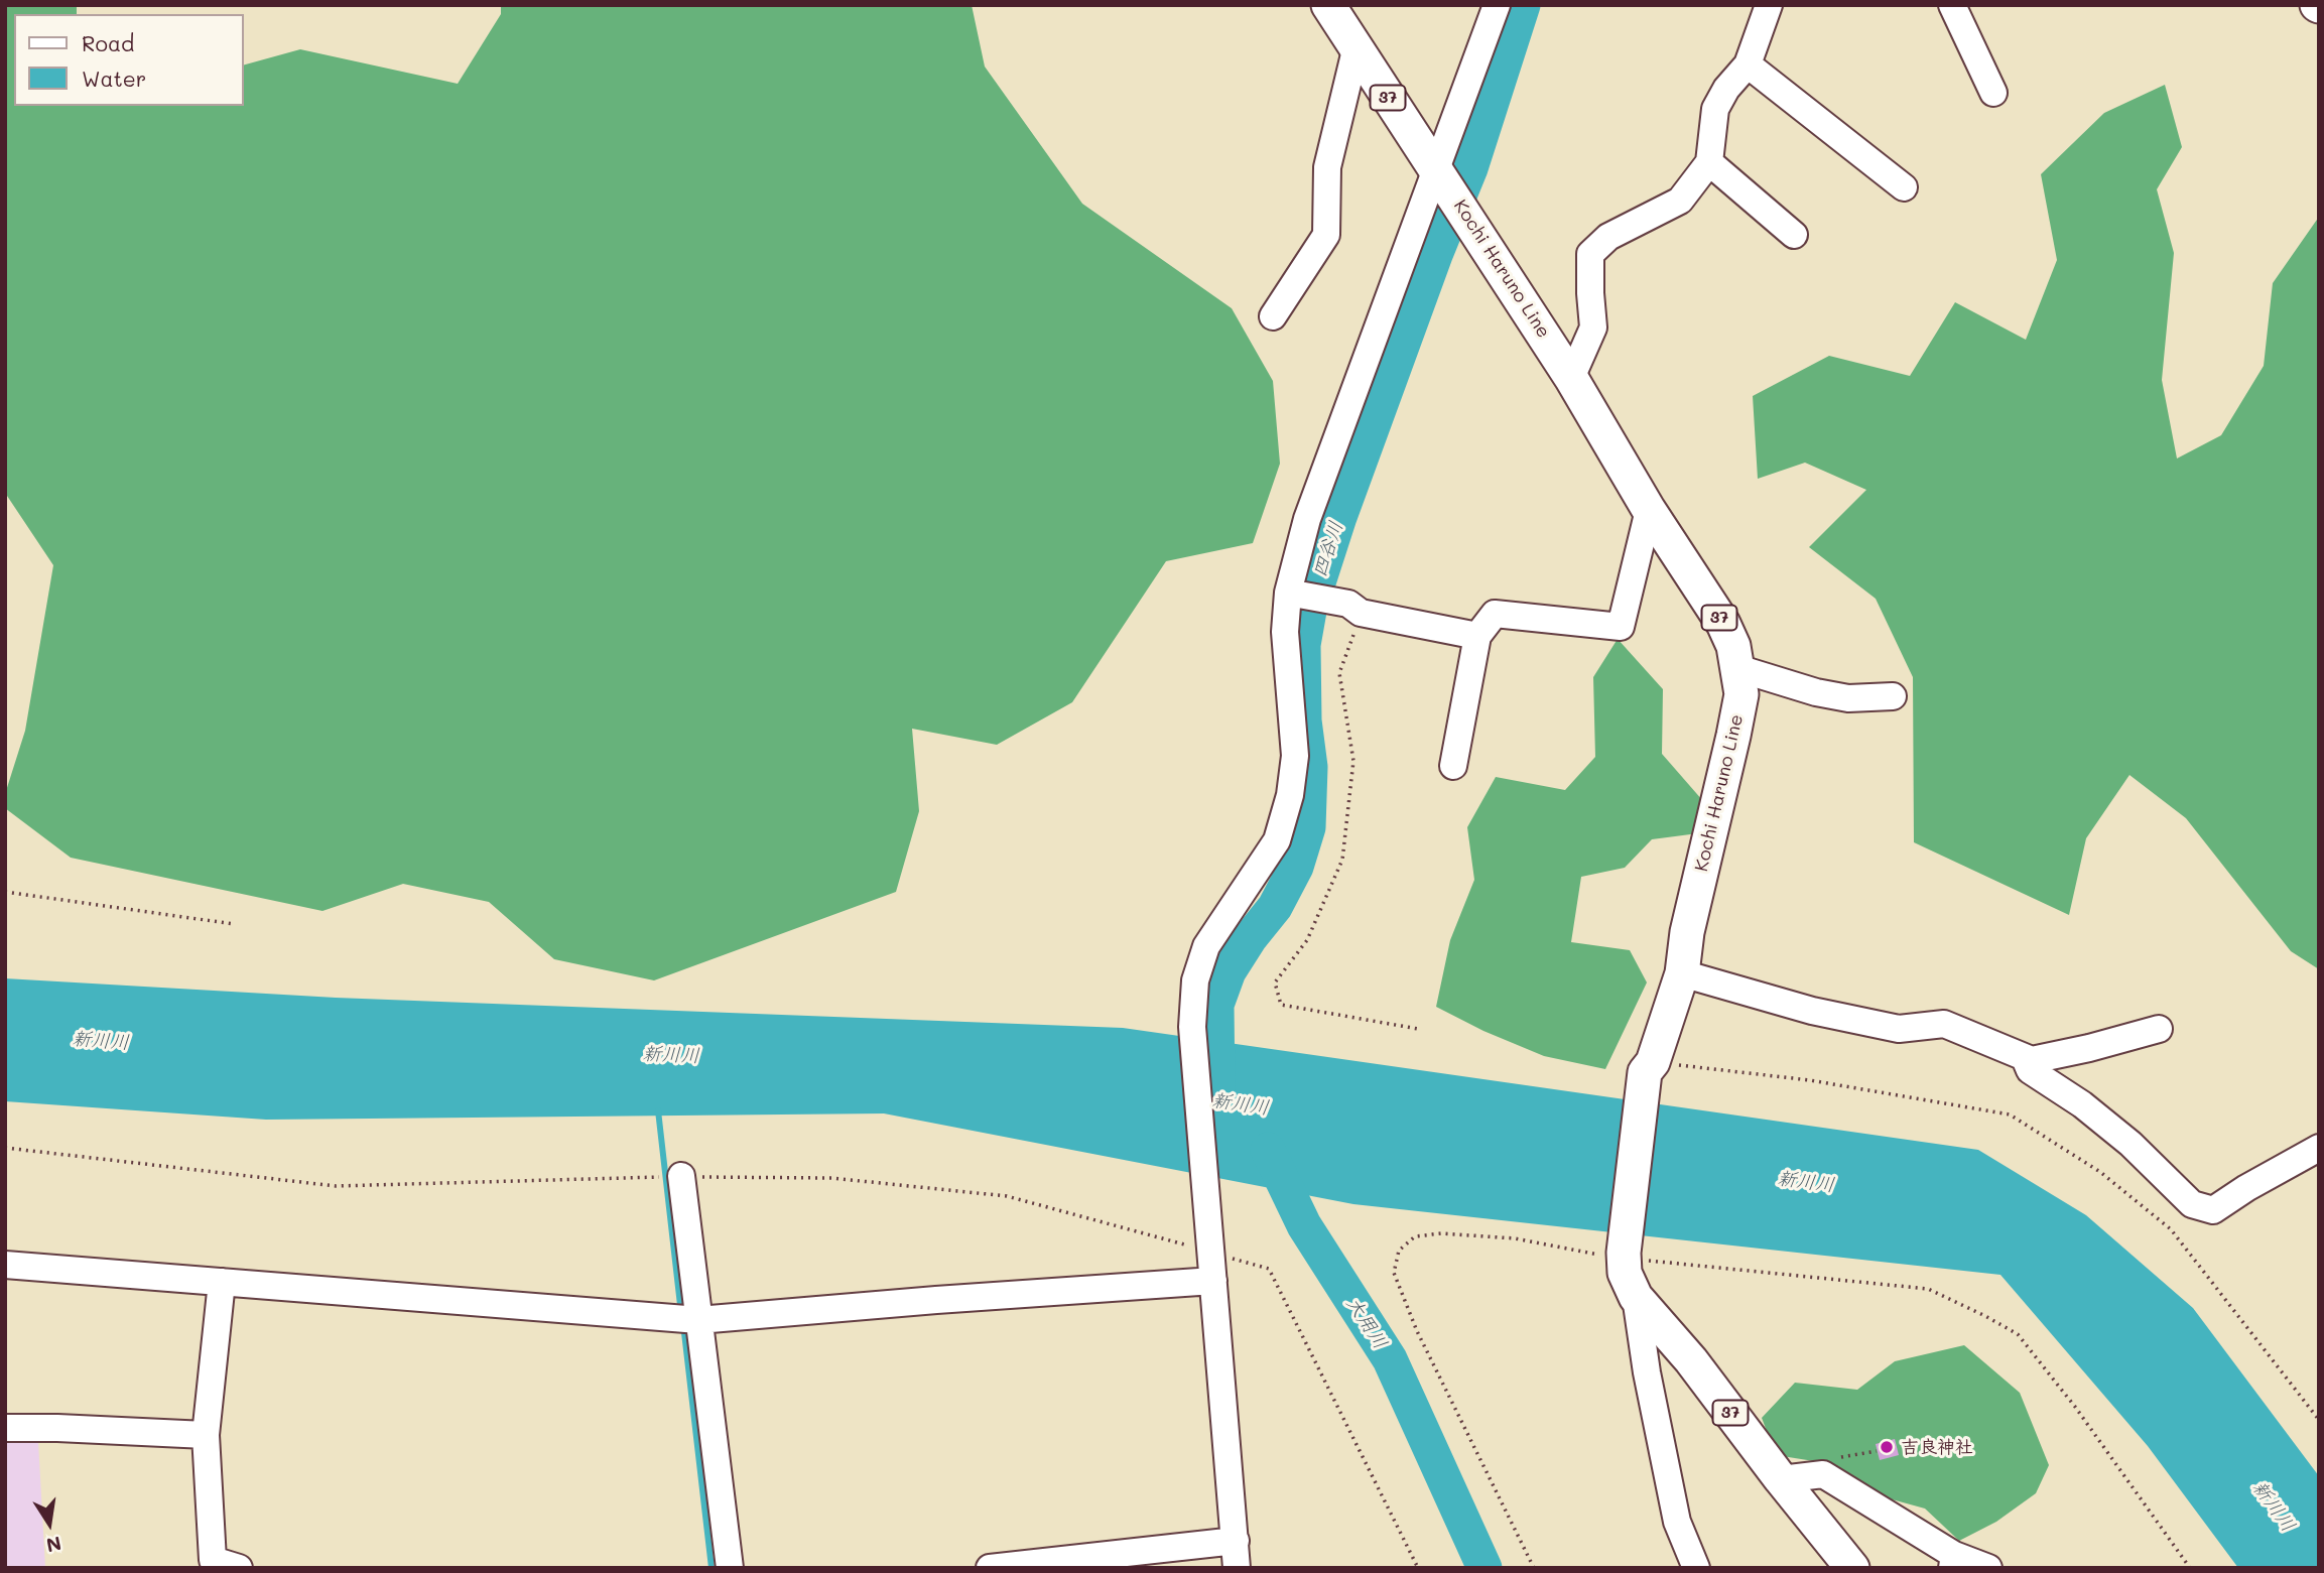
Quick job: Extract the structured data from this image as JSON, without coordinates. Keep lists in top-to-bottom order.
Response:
{
  "streets": {
    "main road": ["37", "Kochi Haruno Line"]
  },
  "water": ["四谷川", "新川川", "大用川"],
  "places": ["吉良神社"],
  "legend": ["Road", "Water"],
  "north": "bottom"
}
